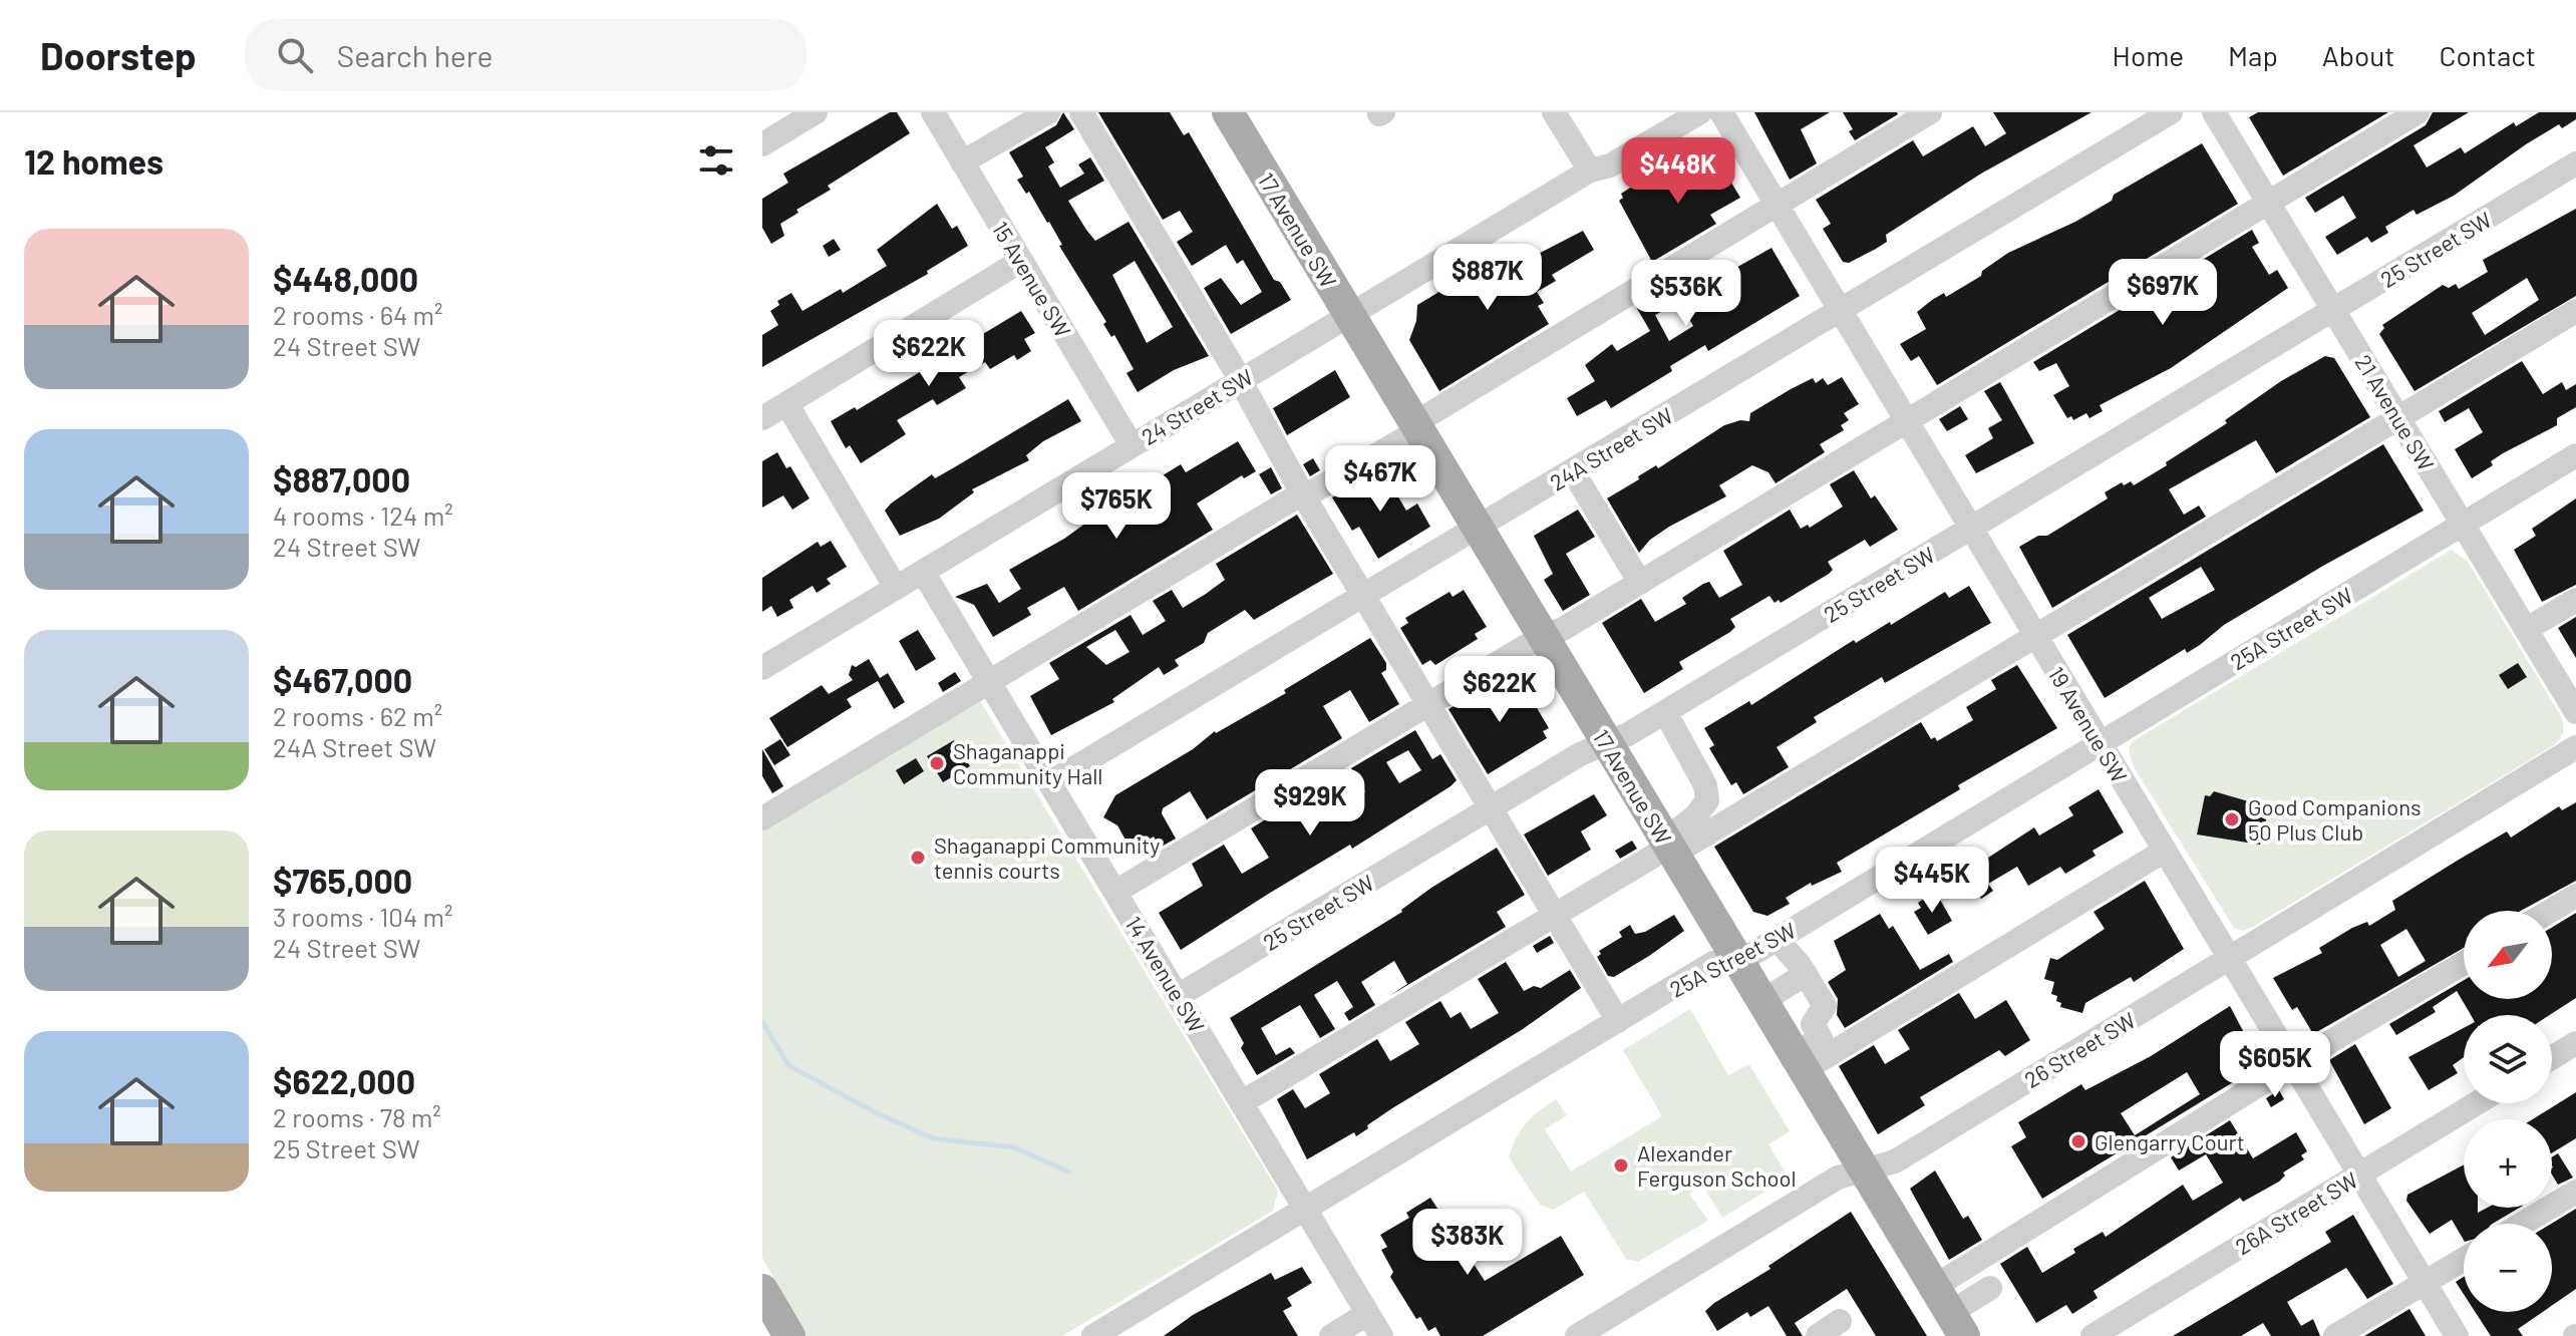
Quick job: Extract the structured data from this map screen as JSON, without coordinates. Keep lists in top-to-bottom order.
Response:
{
  "streets": {
    "main road": ["17 Avenue SW"],
    "street": [
      "25 Street SW",
      "15 Avenue SW",
      "24 Street SW",
      "21 Avenue SW",
      "24A Street SW",
      "25A Street SW",
      "19 Avenue SW",
      "14 Avenue SW",
      "26 Street SW",
      "26A Street SW"
    ]
  },
  "crossings": [
    ["17 Avenue SW", "25 Street SW"],
    ["17 Avenue SW", "24 Street SW"],
    ["17 Avenue SW", "24A Street SW"],
    ["17 Avenue SW", "25A Street SW"],
    ["17 Avenue SW", "26 Street SW"],
    ["25 Street SW", "21 Avenue SW"],
    ["25 Street SW", "19 Avenue SW"],
    ["25 Street SW", "14 Avenue SW"],
    ["15 Avenue SW", "24 Street SW"],
    ["24 Street SW", "14 Avenue SW"],
    ["21 Avenue SW", "25A Street SW"],
    ["24A Street SW", "19 Avenue SW"],
    ["24A Street SW", "14 Avenue SW"],
    ["25A Street SW", "19 Avenue SW"],
    ["25A Street SW", "14 Avenue SW"],
    ["19 Avenue SW", "26 Street SW"],
    ["19 Avenue SW", "26A Street SW"]
  ],
  "places": [
    "Shaganappi Community Hall",
    "Good Companions 50 Plus Club",
    "Shaganappi Community tennis courts",
    "Glengarry Court",
    "Alexander Ferguson School"
  ],
  "north": "bottom left",
  "page": {
    "header": "Doorstep",
    "search": "Search here",
    "nav": [
      "Home",
      "Map",
      "About",
      "Contact"
    ],
    "heading": "12 homes",
    "price": [
      "$448K",
      "$887K",
      "$697K",
      "$536K",
      "$622K",
      "$467K",
      "$765K",
      "$622K",
      "$929K",
      "$445K",
      "$605K",
      "$383K"
    ],
    "list": [
      {
        "name": "$448,000",
        "note": "2 rooms · 64 m² · 24 Street SW"
      },
      {
        "name": "$887,000",
        "note": "4 rooms · 124 m² · 24 Street SW"
      },
      {
        "name": "$467,000",
        "note": "2 rooms · 62 m² · 24A Street SW"
      },
      {
        "name": "$765,000",
        "note": "3 rooms · 104 m² · 24 Street SW"
      },
      {
        "name": "$622,000",
        "note": "2 rooms · 78 m² · 25 Street SW"
      }
    ],
    "map_buttons": ["+", "−"]
  }
}
